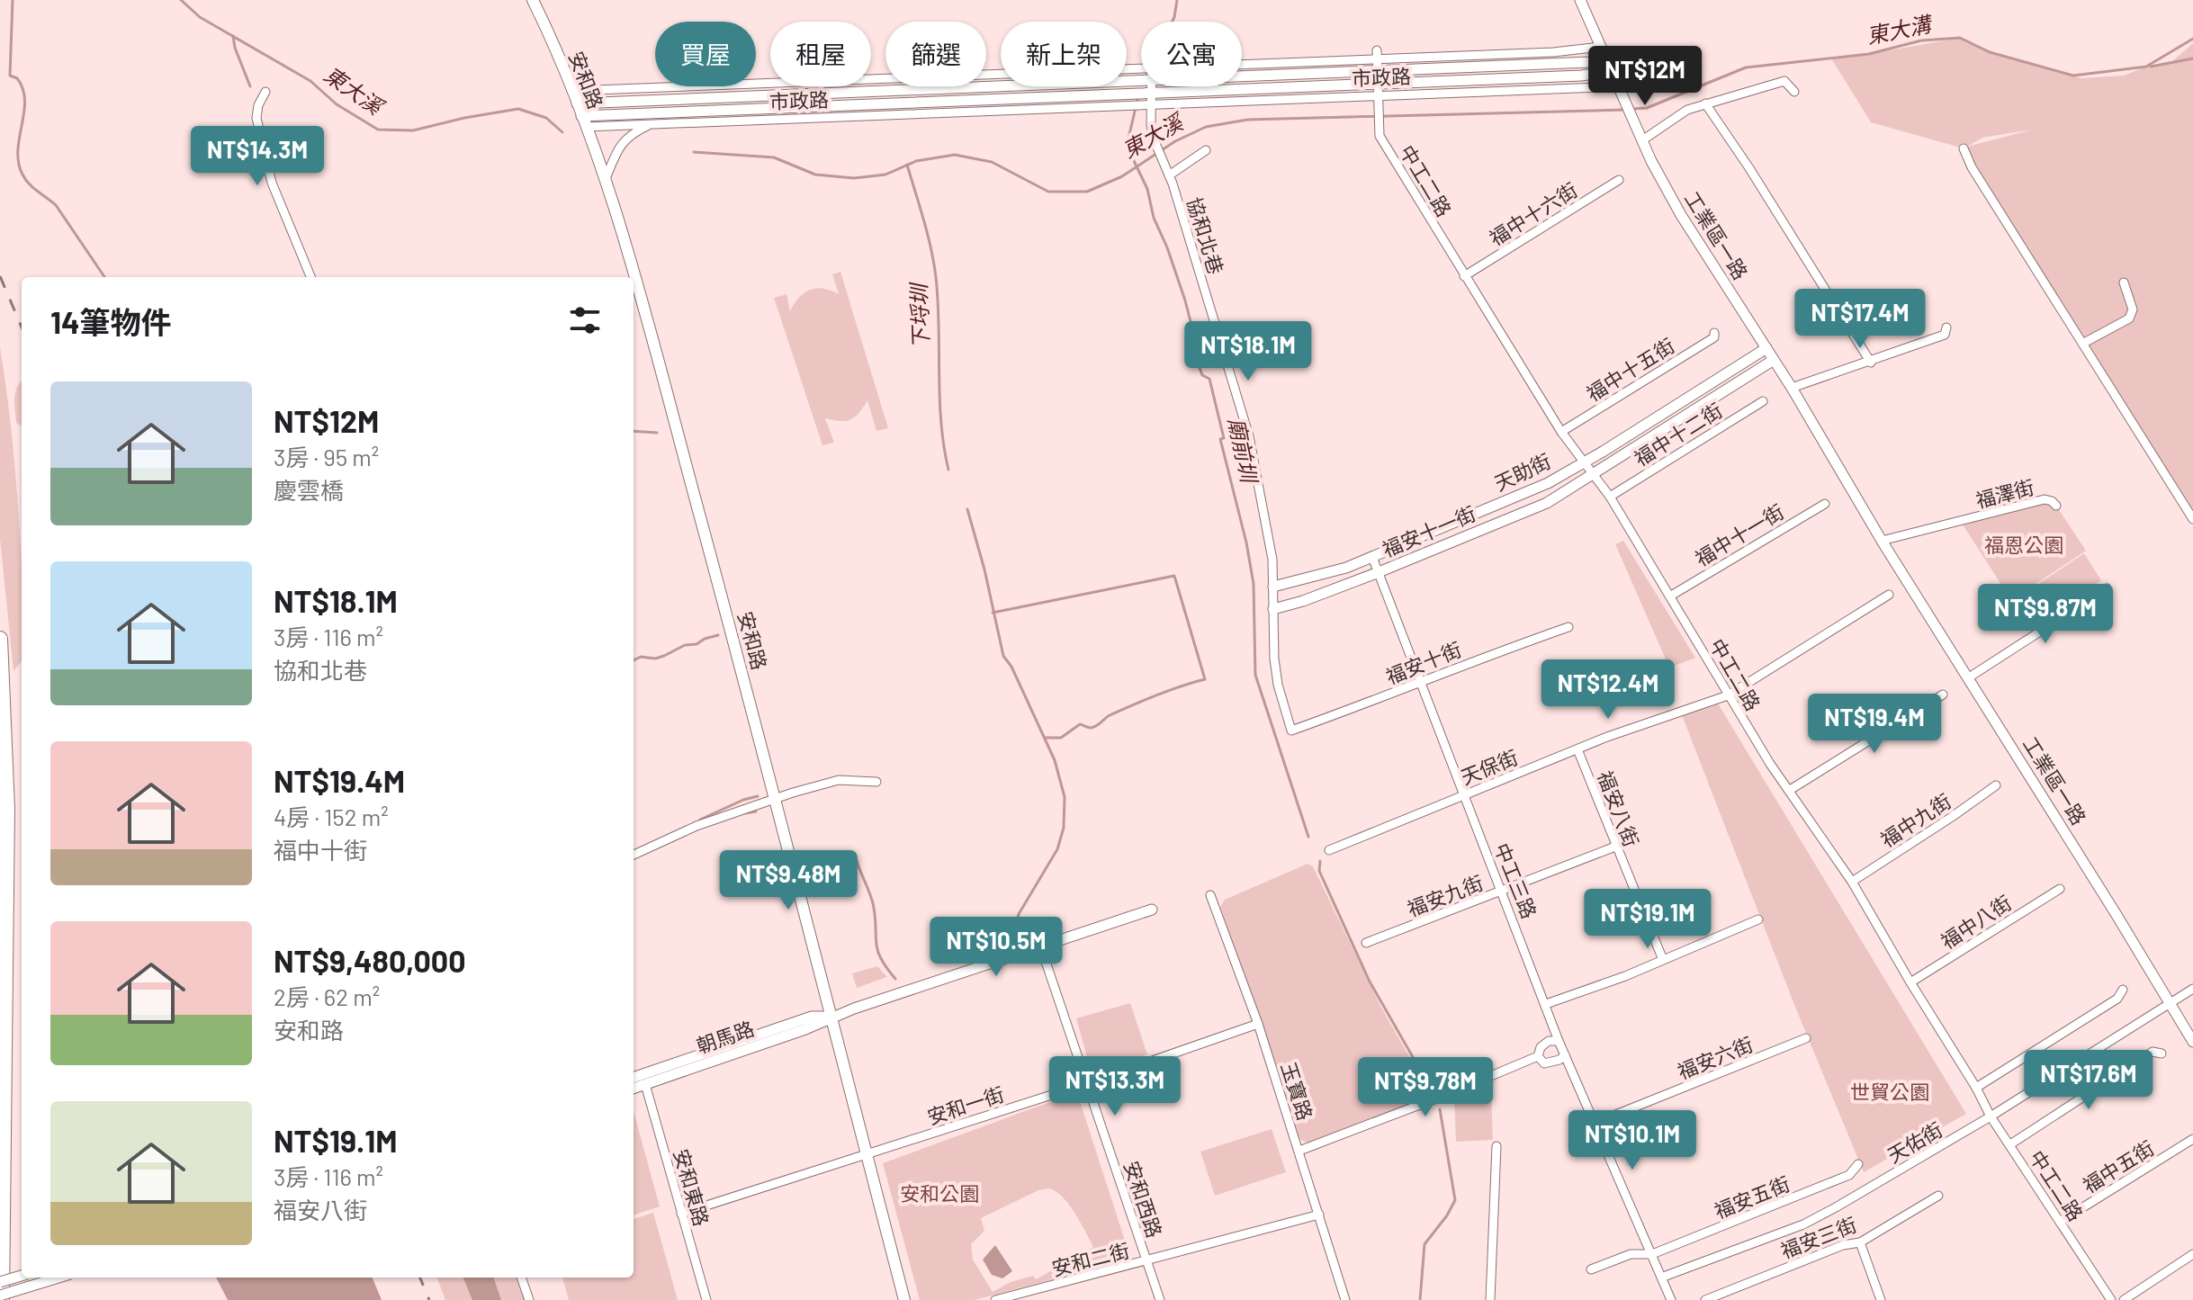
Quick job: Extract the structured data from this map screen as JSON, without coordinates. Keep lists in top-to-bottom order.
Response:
{
  "streets": {
    "main road": ["安和路"],
    "street": [
      "市政路",
      "中工二路",
      "福中十六街",
      "協和北巷",
      "工業區一路",
      "福中十五街",
      "福中十二街",
      "天助街",
      "福澤街",
      "福安十一街",
      "福中十一街",
      "福安十街",
      "天保街",
      "福安八街",
      "福中九街",
      "中工三路",
      "福安九街",
      "福中八街",
      "朝馬路",
      "福安六街",
      "玉寶路",
      "安和一街",
      "天佑街",
      "福中五街",
      "安和東路",
      "福安五街",
      "安和西路",
      "福安三街",
      "安和二街"
    ]
  },
  "crossings": [
    ["市政路", "安和路"],
    ["市政路", "中工二路"],
    ["市政路", "協和北巷"],
    ["市政路", "工業區一路"],
    ["安和路", "朝馬路"],
    ["安和路", "安和一街"],
    ["中工二路", "福中十六街"],
    ["中工二路", "福中十五街"],
    ["中工二路", "福中十二街"],
    ["中工二路", "天助街"],
    ["中工二路", "福安十一街"],
    ["中工二路", "福中十一街"],
    ["中工二路", "天保街"],
    ["中工二路", "福中九街"],
    ["中工二路", "福中八街"],
    ["中工二路", "天佑街"],
    ["中工二路", "福中五街"],
    ["協和北巷", "天助街"],
    ["協和北巷", "福安十一街"],
    ["協和北巷", "福安十街"],
    ["工業區一路", "天助街"],
    ["工業區一路", "福澤街"],
    ["工業區一路", "天佑街"],
    ["天助街", "中工三路"],
    ["福安十一街", "中工三路"],
    ["福安十街", "中工三路"],
    ["天保街", "福安八街"],
    ["天保街", "中工三路"],
    ["福安八街", "福安九街"],
    ["中工三路", "福安九街"],
    ["中工三路", "福安六街"],
    ["中工三路", "天佑街"],
    ["中工三路", "福安五街"],
    ["朝馬路", "安和東路"],
    ["朝馬路", "安和西路"],
    ["玉寶路", "安和一街"],
    ["玉寶路", "安和二街"],
    ["安和一街", "安和東路"],
    ["安和一街", "安和西路"],
    ["安和西路", "安和二街"]
  ],
  "water": [
    "東大溝",
    "東大溪",
    "下埒圳",
    "廟前圳"
  ],
  "parks": ["福恩公園", "世貿公園", "安和公園"],
  "page": {
    "chip": [
      "買屋",
      "租屋",
      "篩選",
      "新上架",
      "公寓"
    ],
    "price": [
      "NT$12M",
      "NT$14.3M",
      "NT$17.4M",
      "NT$18.1M",
      "NT$9.87M",
      "NT$12.4M",
      "NT$19.4M",
      "NT$9.48M",
      "NT$19.1M",
      "NT$10.5M",
      "NT$17.6M",
      "NT$13.3M",
      "NT$9.78M",
      "NT$10.1M"
    ],
    "heading": "14筆物件",
    "list": [
      {
        "name": "NT$12M",
        "note": "3房 · 95 m² · 慶雲橋"
      },
      {
        "name": "NT$18.1M",
        "note": "3房 · 116 m² · 協和北巷"
      },
      {
        "name": "NT$19.4M",
        "note": "4房 · 152 m² · 福中十街"
      },
      {
        "name": "NT$9,480,000",
        "note": "2房 · 62 m² · 安和路"
      },
      {
        "name": "NT$19.1M",
        "note": "3房 · 116 m² · 福安八街"
      }
    ]
  }
}
